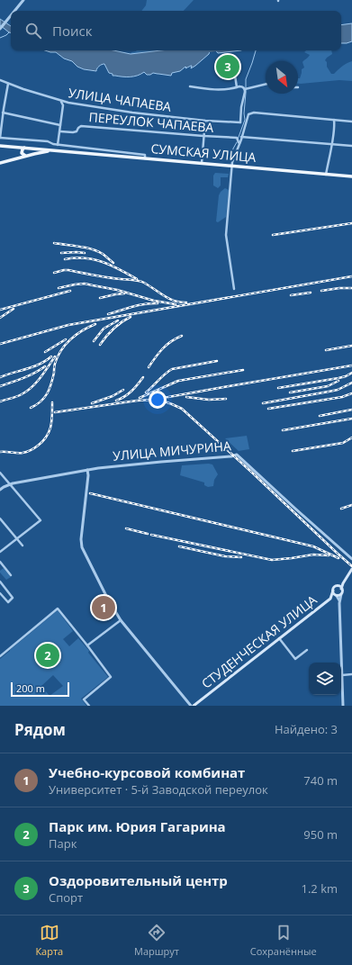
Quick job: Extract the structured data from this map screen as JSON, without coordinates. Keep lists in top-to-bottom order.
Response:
{
  "streets": {
    "main road": ["СУМСКАЯ УЛИЦА", "СТУДЕНЧЕСКАЯ УЛИЦА"],
    "street": ["УЛИЦА ЧАПАЕВА", "ПЕРЕУЛОК ЧАПАЕВА", "УЛИЦА МИЧУРИНА"]
  },
  "scale_bar": "200 m",
  "north": "bottom right",
  "page": {
    "search": "Поиск",
    "pins": ["3", "1", "2"],
    "scale": "200 m",
    "heading": ["Рядом", "Найдено: 3"],
    "list": [
      {
        "mark": "1",
        "name": "Учебно-курсовой комбинат",
        "note": "Университет · 5-й Заводской переулок",
        "value": "740 m"
      },
      {
        "mark": "2",
        "name": "Парк им. Юрия Гагарина",
        "note": "Парк",
        "value": "950 m"
      },
      {
        "mark": "3",
        "name": "Оздоровительный центр",
        "note": "Спорт",
        "value": "1.2 km"
      }
    ],
    "nav": ["Карта", "Маршрут", "Сохранённые"]
  }
}
